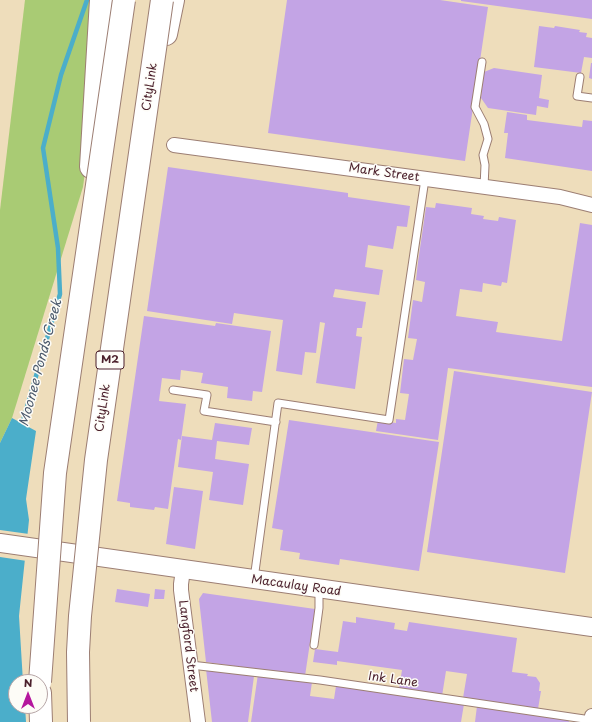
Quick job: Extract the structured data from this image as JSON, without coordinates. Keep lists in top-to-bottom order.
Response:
{
  "streets": {
    "highway": ["CityLink", "M2"],
    "street": ["Mark Street", "Macaulay Road", "Langford Street"],
    "lane": ["Ink Lane"]
  },
  "crossings": [
    ["Macaulay Road", "Langford Street"],
    ["Langford Street", "Ink Lane"]
  ],
  "water": ["Moonee Ponds Creek"],
  "north": "top"
}
